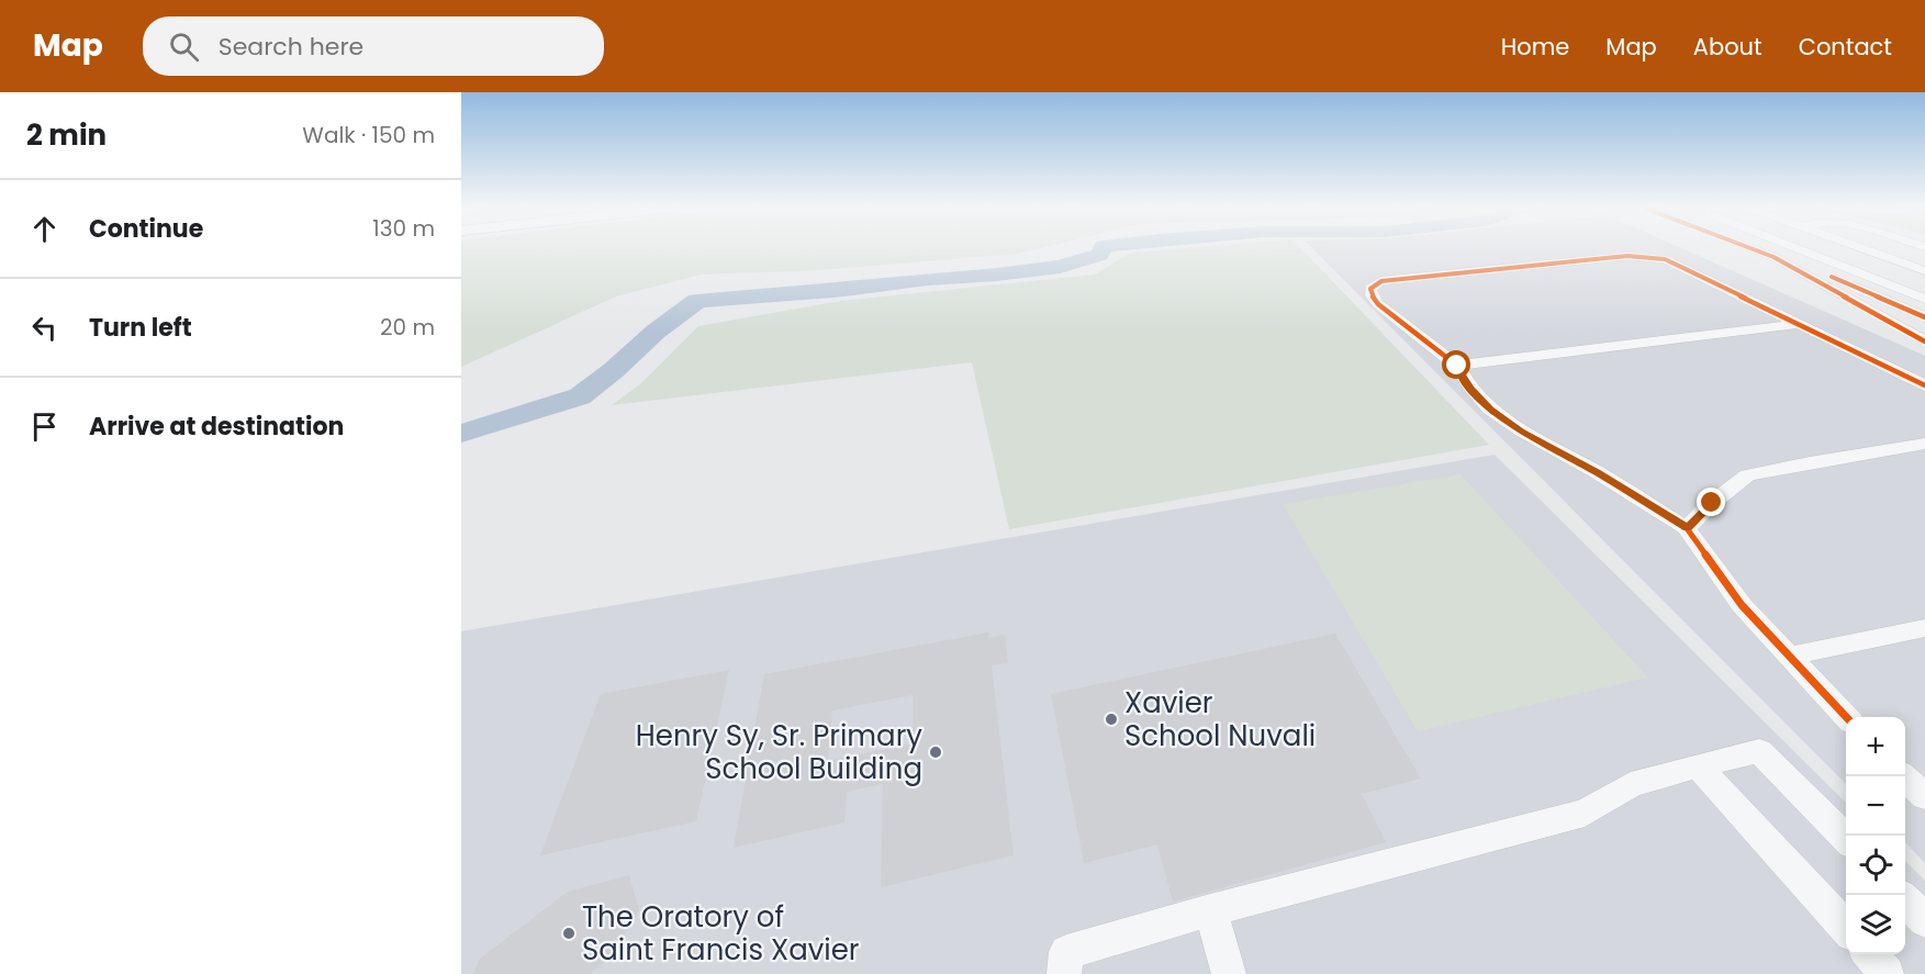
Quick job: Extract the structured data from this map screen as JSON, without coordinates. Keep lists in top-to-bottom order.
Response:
{
  "places": ["Xavier School Nuvali", "Henry Sy, Sr. Primary School Building", "The Oratory of Saint Francis Xavier"],
  "page": {
    "header": "Map",
    "search": "Search here",
    "nav": [
      "Home",
      "Map",
      "About",
      "Contact"
    ],
    "heading": ["2 min", "Walk · 150 m"],
    "list": [
      ["Continue", "130 m"],
      ["Turn left", "20 m"],
      "Arrive at destination"
    ],
    "map_buttons": ["+", "−"]
  }
}
